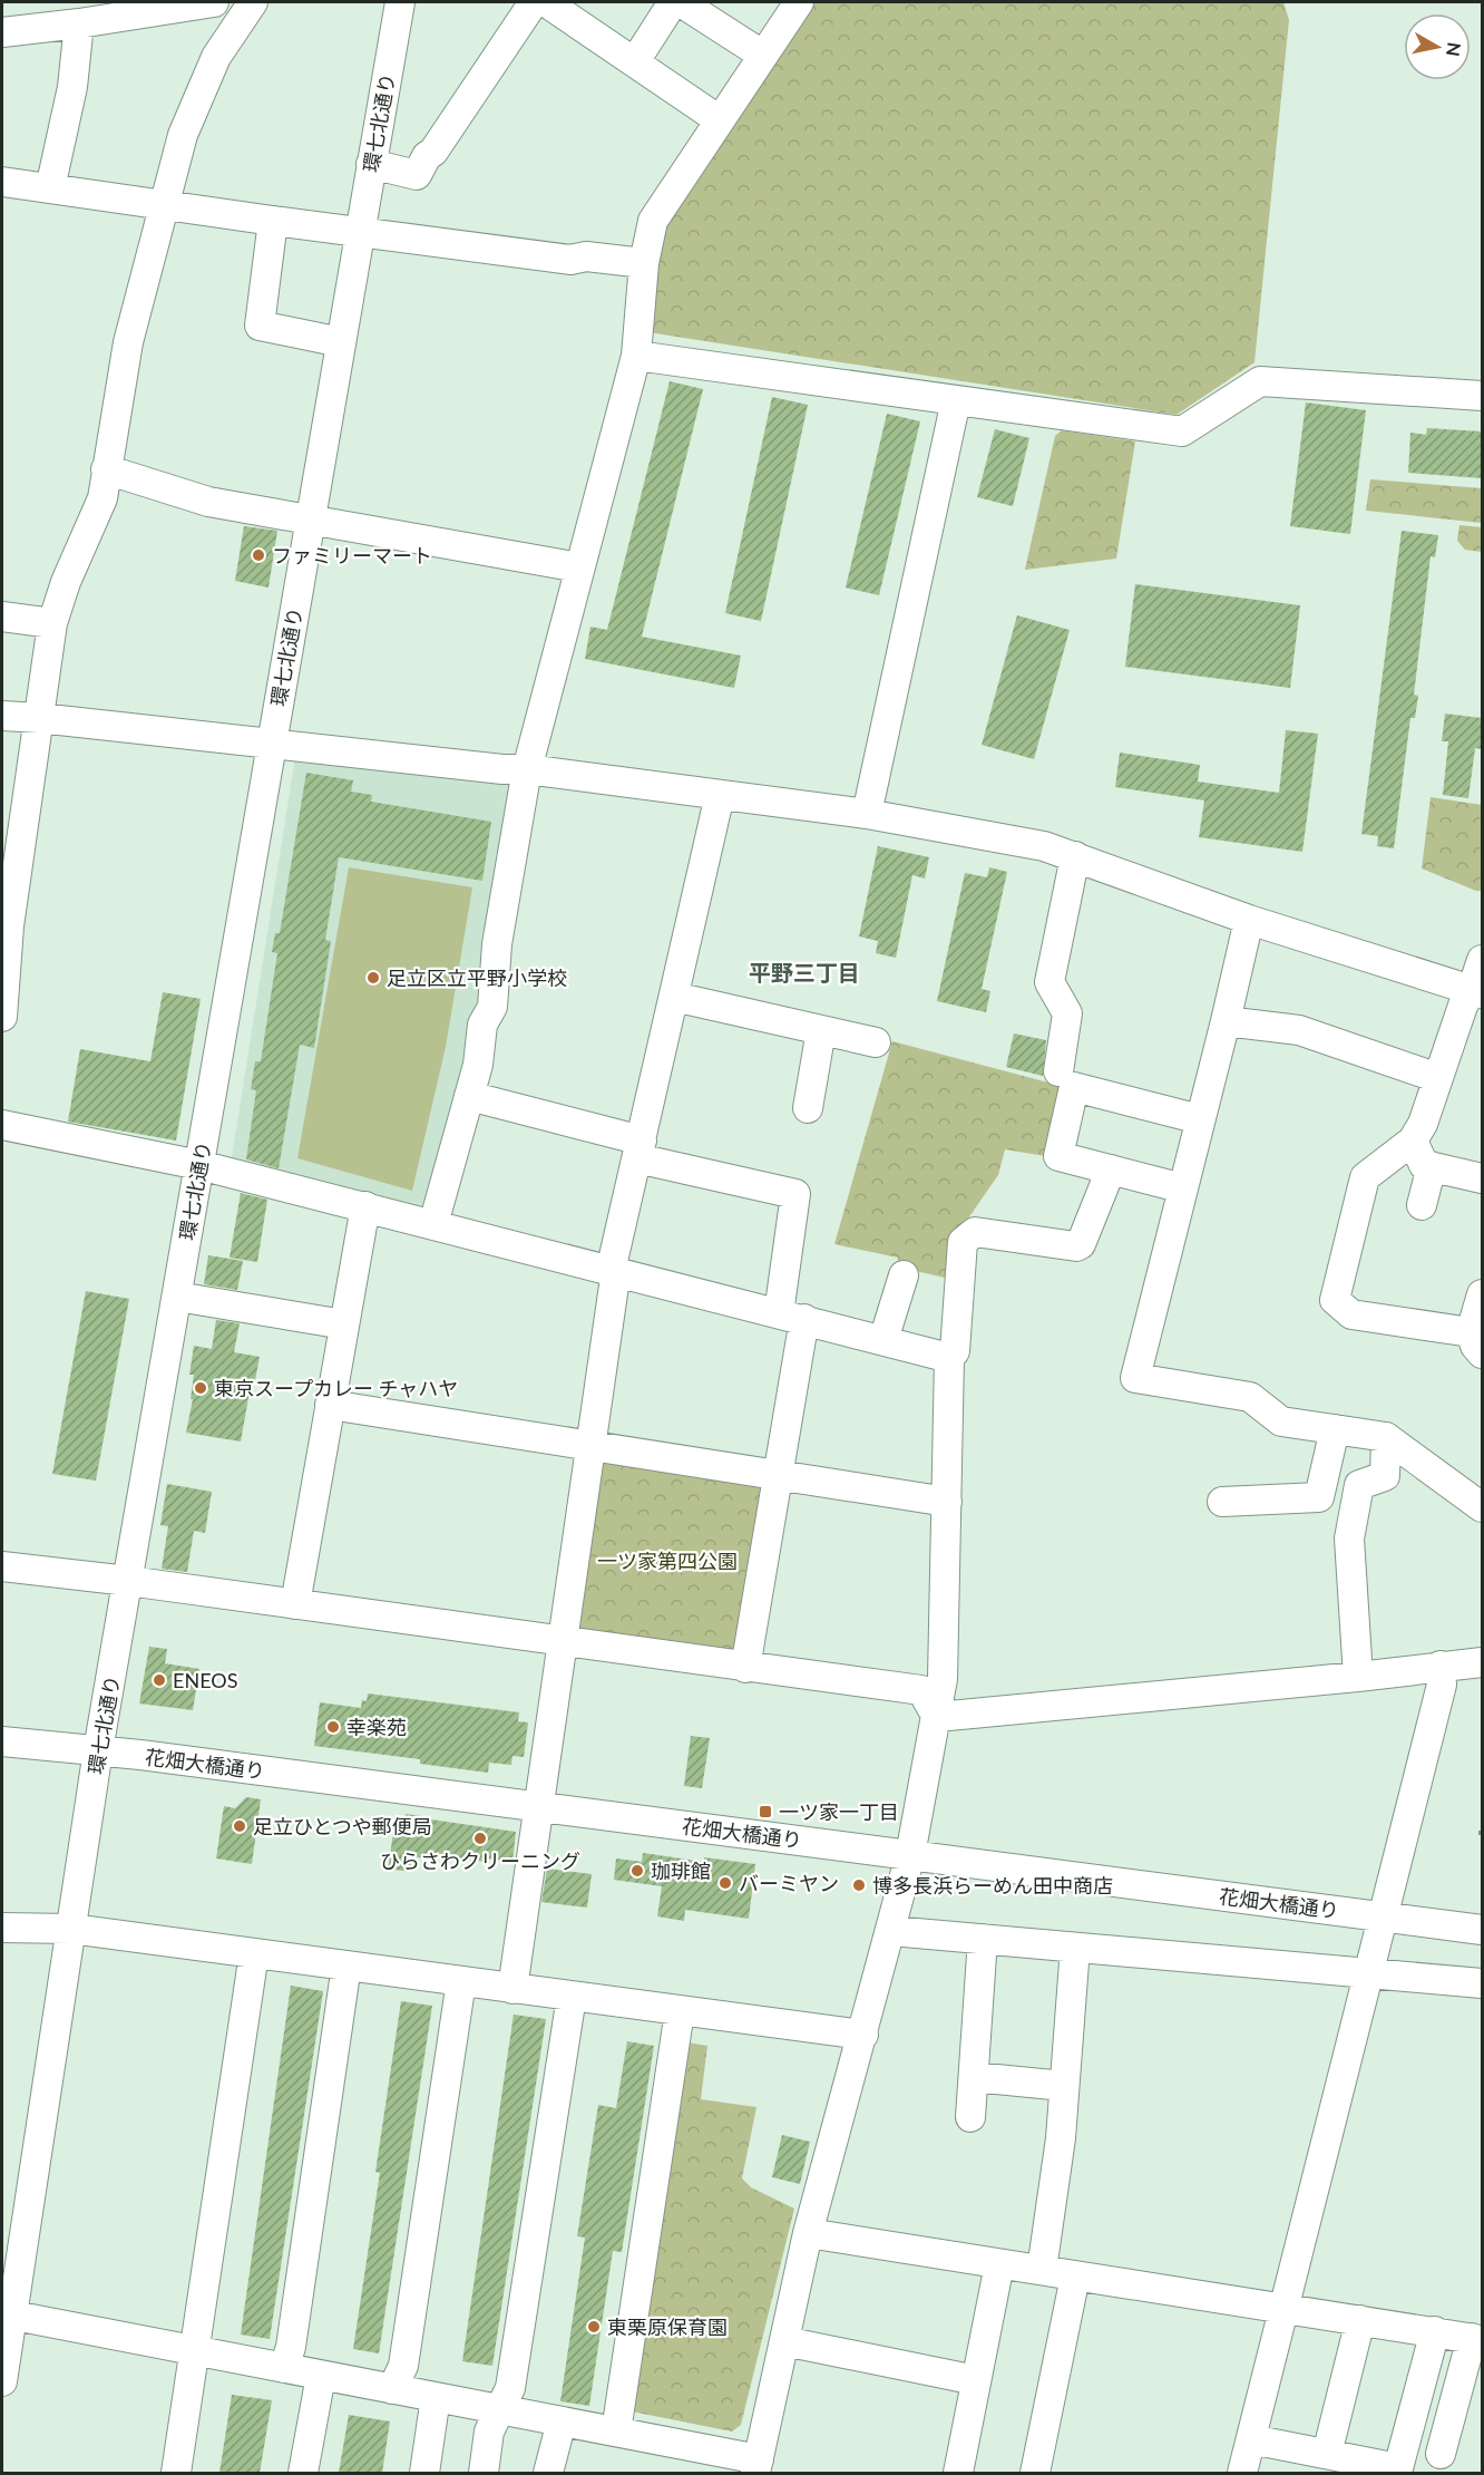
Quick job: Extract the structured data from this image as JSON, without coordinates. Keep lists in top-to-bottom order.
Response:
{
  "streets": {
    "street": ["環七北通り", "花畑大橋通り"]
  },
  "crossings": [
    ["環七北通り", "花畑大橋通り"]
  ],
  "districts": ["平野三丁目"],
  "parks": ["一ツ家第四公園"],
  "places": {
    "other": [
      "ファミリーマート",
      "足立区立平野小学校",
      "東京スープカレー チャハヤ",
      "ENEOS",
      "幸楽苑",
      "足立ひとつや郵便局",
      "ひらさわクリーニング",
      "珈琲館",
      "バーミヤン",
      "博多長浜らーめん田中商店",
      "東栗原保育園"
    ],
    "transit": ["一ツ家一丁目"]
  },
  "north": "right"
}
